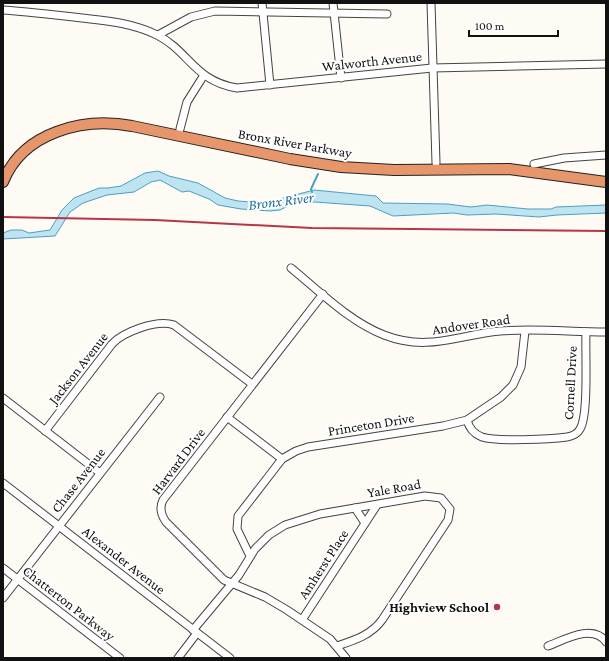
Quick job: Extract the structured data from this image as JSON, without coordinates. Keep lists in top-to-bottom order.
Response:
{
  "streets": {
    "highway": ["Bronx River Parkway"],
    "street": [
      "Walworth Avenue",
      "Andover Road",
      "Jackson Avenue",
      "Cornell Drive",
      "Princeton Drive",
      "Harvard Drive",
      "Chase Avenue",
      "Yale Road",
      "Alexander Avenue",
      "Amherst Place",
      "Chatterton Parkway"
    ]
  },
  "crossings": [
    ["Andover Road", "Cornell Drive"],
    ["Andover Road", "Princeton Drive"],
    ["Andover Road", "Harvard Drive"],
    ["Jackson Avenue", "Harvard Drive"],
    ["Cornell Drive", "Princeton Drive"],
    ["Princeton Drive", "Yale Road"],
    ["Harvard Drive", "Yale Road"],
    ["Harvard Drive", "Amherst Place"],
    ["Chase Avenue", "Alexander Avenue"],
    ["Chase Avenue", "Chatterton Parkway"],
    ["Yale Road", "Alexander Avenue"],
    ["Yale Road", "Amherst Place"]
  ],
  "water": ["Bronx River"],
  "places": ["Highview School"],
  "scale_bar": "100 m"
}
